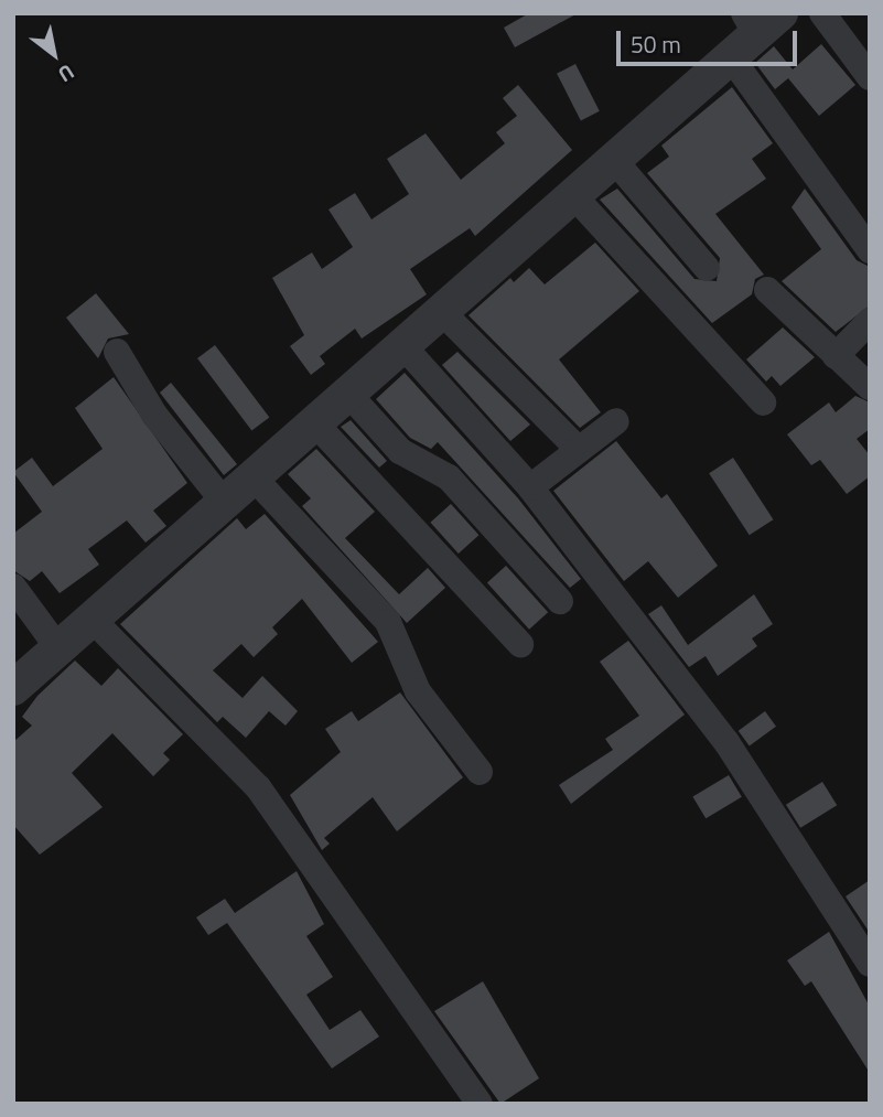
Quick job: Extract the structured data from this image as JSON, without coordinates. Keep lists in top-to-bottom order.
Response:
{
  "scale_bar": "50 m",
  "north": "bottom right"
}
